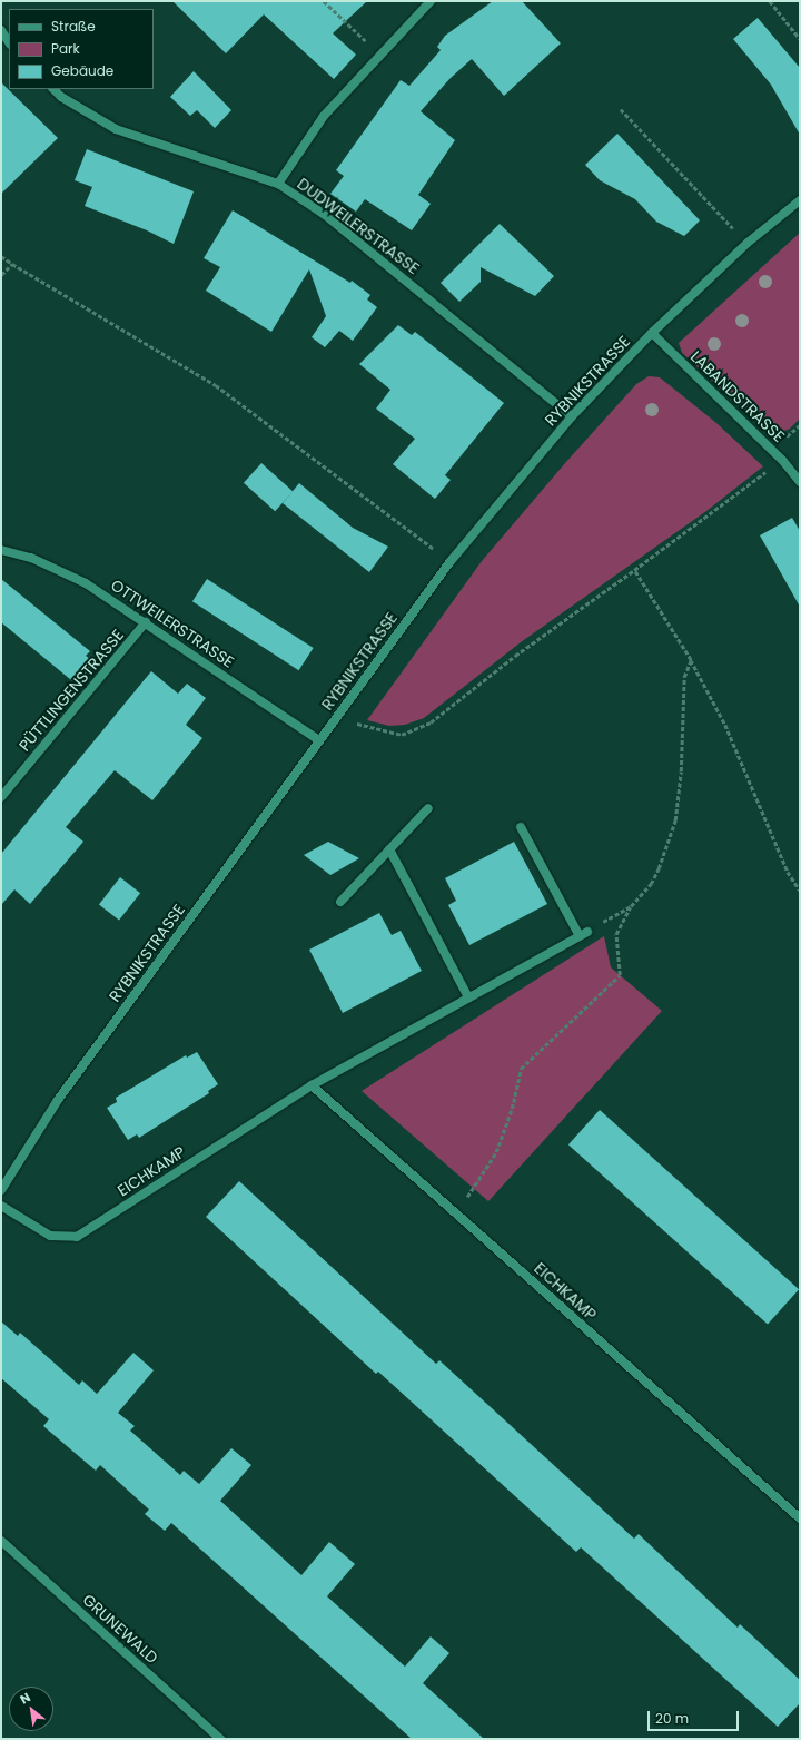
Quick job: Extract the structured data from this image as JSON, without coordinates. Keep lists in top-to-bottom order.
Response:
{
  "streets": {
    "street": [
      "DUDWEILERSTRASSE",
      "RYBNIKSTRASSE",
      "LABANDSTRASSE",
      "OTTWEILERSTRASSE",
      "PÜTTLINGENSTRASSE",
      "EICHKAMP",
      "GRUNEWALD"
    ]
  },
  "crossings": [
    ["DUDWEILERSTRASSE", "RYBNIKSTRASSE"],
    ["RYBNIKSTRASSE", "LABANDSTRASSE"],
    ["RYBNIKSTRASSE", "OTTWEILERSTRASSE"],
    ["OTTWEILERSTRASSE", "PÜTTLINGENSTRASSE"]
  ],
  "legend": ["Straße", "Park", "Gebäude"],
  "scale_bar": "20 m",
  "north": "top left"
}
